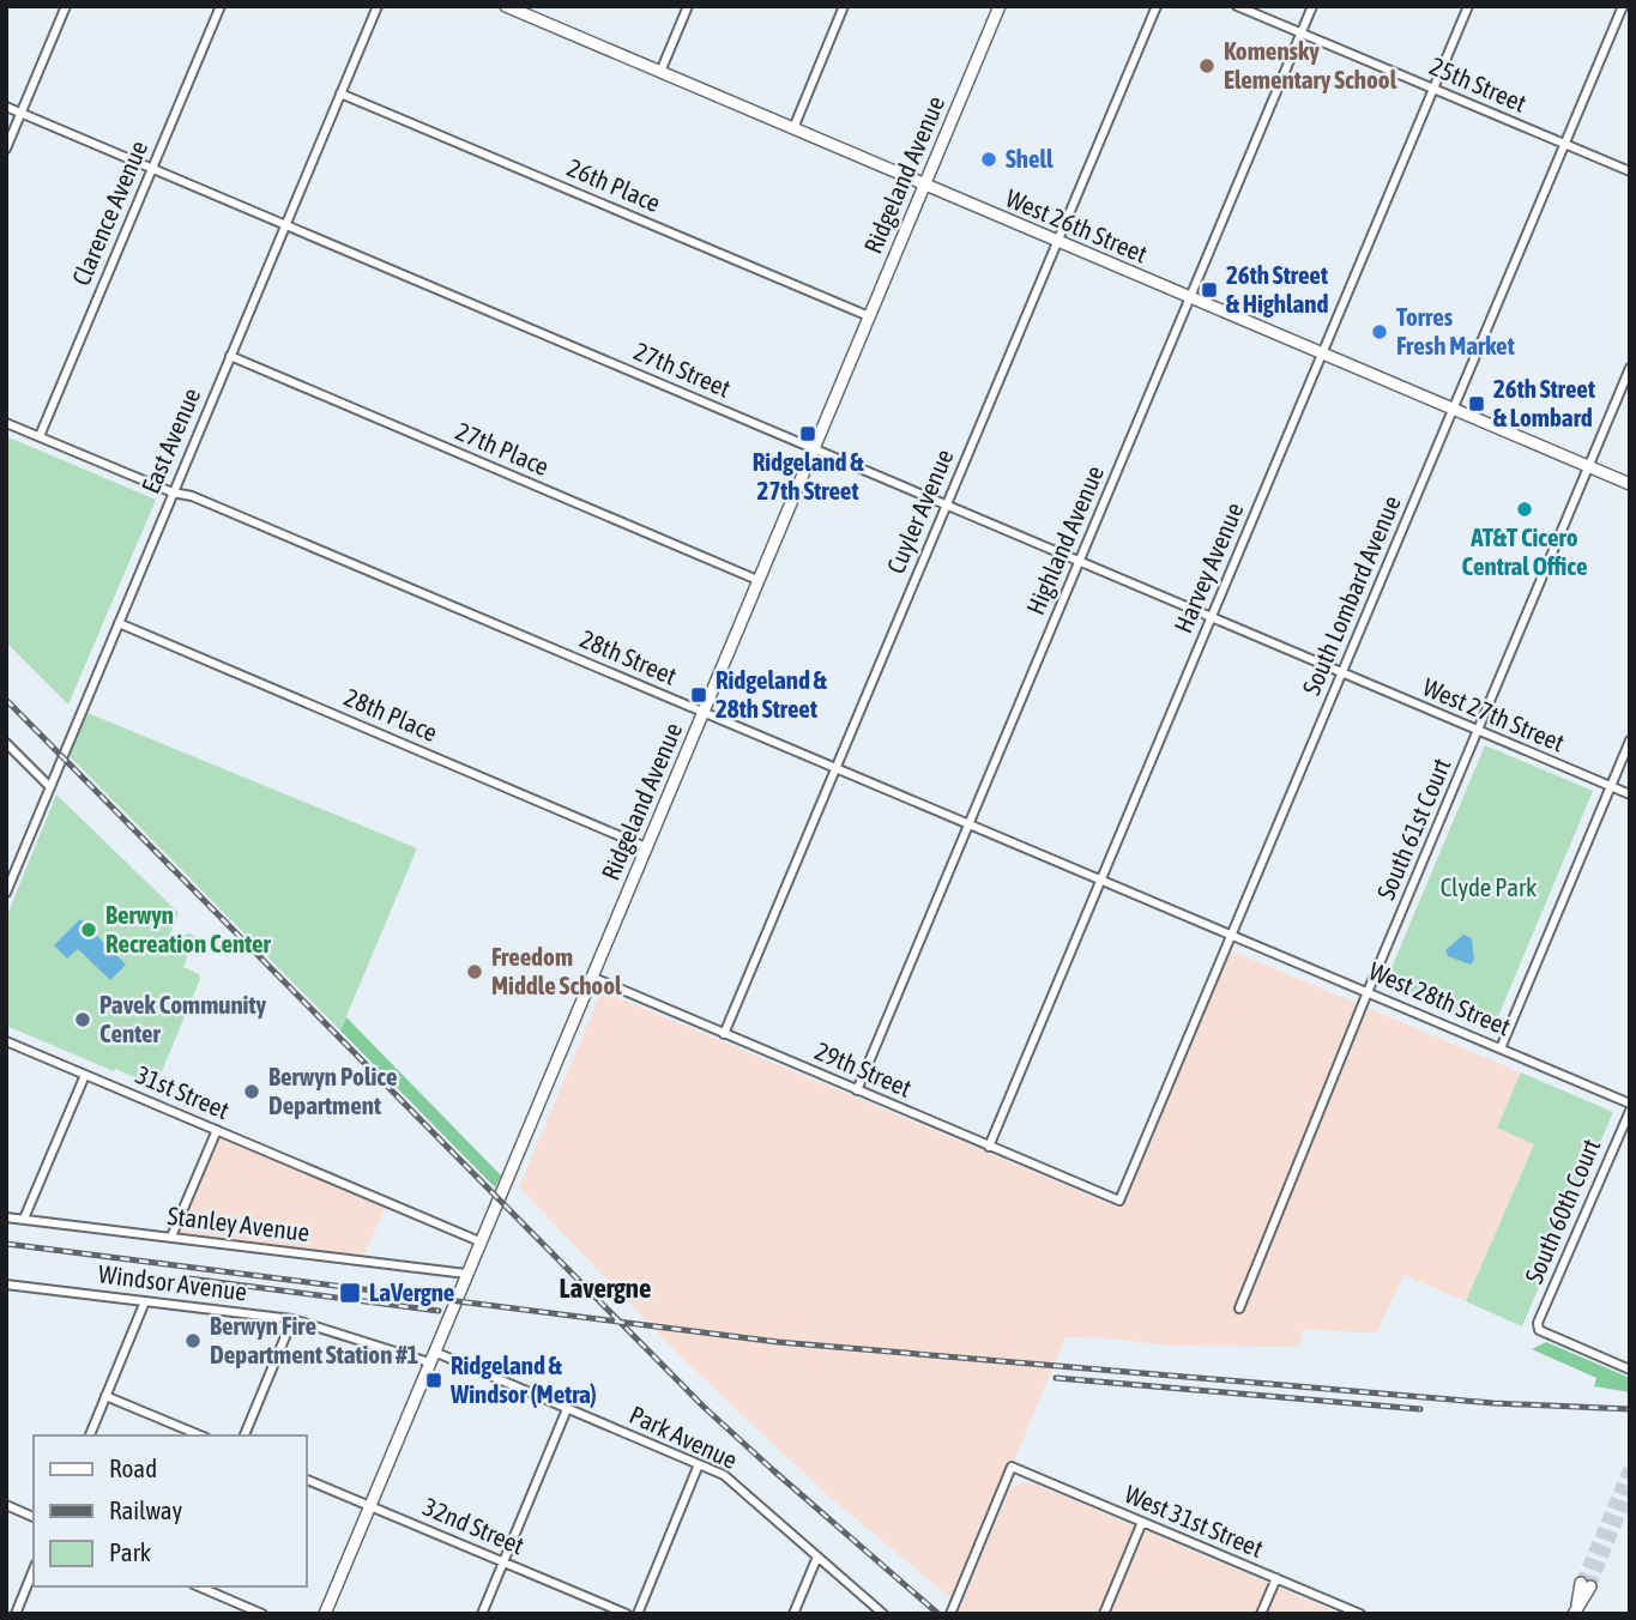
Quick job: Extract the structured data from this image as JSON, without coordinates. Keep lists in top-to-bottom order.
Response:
{
  "streets": {
    "street": [
      "25th Street",
      "Ridgeland Avenue",
      "26th Place",
      "Clarence Avenue",
      "West 26th Street",
      "27th Street",
      "East Avenue",
      "27th Place",
      "Cuyler Avenue",
      "Highland Avenue",
      "Harvey Avenue",
      "South Lombard Avenue",
      "28th Street",
      "28th Place",
      "West 27th Street",
      "South 61st Court",
      "West 28th Street",
      "29th Street",
      "31st Street",
      "South 60th Court",
      "Stanley Avenue",
      "Windsor Avenue",
      "Park Avenue",
      "West 31st Street",
      "32nd Street"
    ]
  },
  "crossings": [
    ["25th Street", "Highland Avenue"],
    ["25th Street", "Harvey Avenue"],
    ["25th Street", "South Lombard Avenue"],
    ["Ridgeland Avenue", "26th Place"],
    ["Ridgeland Avenue", "West 26th Street"],
    ["Ridgeland Avenue", "27th Street"],
    ["Ridgeland Avenue", "27th Place"],
    ["Ridgeland Avenue", "28th Street"],
    ["Ridgeland Avenue", "28th Place"],
    ["Ridgeland Avenue", "29th Street"],
    ["Ridgeland Avenue", "31st Street"],
    ["Ridgeland Avenue", "Stanley Avenue"],
    ["Ridgeland Avenue", "Windsor Avenue"],
    ["Ridgeland Avenue", "Park Avenue"],
    ["Ridgeland Avenue", "32nd Street"],
    ["26th Place", "East Avenue"],
    ["Clarence Avenue", "27th Street"],
    ["Clarence Avenue", "28th Street"],
    ["West 26th Street", "Cuyler Avenue"],
    ["West 26th Street", "Highland Avenue"],
    ["West 26th Street", "Harvey Avenue"],
    ["West 26th Street", "South Lombard Avenue"],
    ["West 26th Street", "South 61st Court"],
    ["27th Street", "East Avenue"],
    ["27th Street", "Cuyler Avenue"],
    ["27th Street", "Highland Avenue"],
    ["27th Street", "Harvey Avenue"],
    ["27th Street", "South Lombard Avenue"],
    ["27th Street", "West 27th Street"],
    ["East Avenue", "27th Place"],
    ["East Avenue", "28th Street"],
    ["East Avenue", "28th Place"],
    ["Cuyler Avenue", "28th Street"],
    ["Cuyler Avenue", "29th Street"],
    ["Highland Avenue", "28th Street"],
    ["Highland Avenue", "29th Street"],
    ["Harvey Avenue", "28th Street"],
    ["Harvey Avenue", "29th Street"],
    ["South Lombard Avenue", "28th Street"],
    ["South Lombard Avenue", "West 27th Street"],
    ["South Lombard Avenue", "West 28th Street"],
    ["South Lombard Avenue", "29th Street"],
    ["28th Street", "West 28th Street"],
    ["West 27th Street", "South 61st Court"],
    ["South 61st Court", "West 28th Street"],
    ["Windsor Avenue", "Park Avenue"]
  ],
  "districts": ["Lavergne"],
  "parks": ["Clyde Park"],
  "places": {
    "other": [
      "Komensky Elementary School",
      "Shell",
      "Torres Fresh Market",
      "AT&T Cicero Central Office",
      "Berwyn Recreation Center",
      "Freedom Middle School",
      "Pavek Community Center",
      "Berwyn Police Department",
      "Berwyn Fire Department Station #1"
    ],
    "transit": [
      "26th Street & Highland",
      "26th Street & Lombard",
      "Ridgeland & 27th Street",
      "Ridgeland & 28th Street",
      "LaVergne",
      "Ridgeland & Windsor (Metra)"
    ]
  },
  "legend": ["Road", "Railway", "Park"]
}
